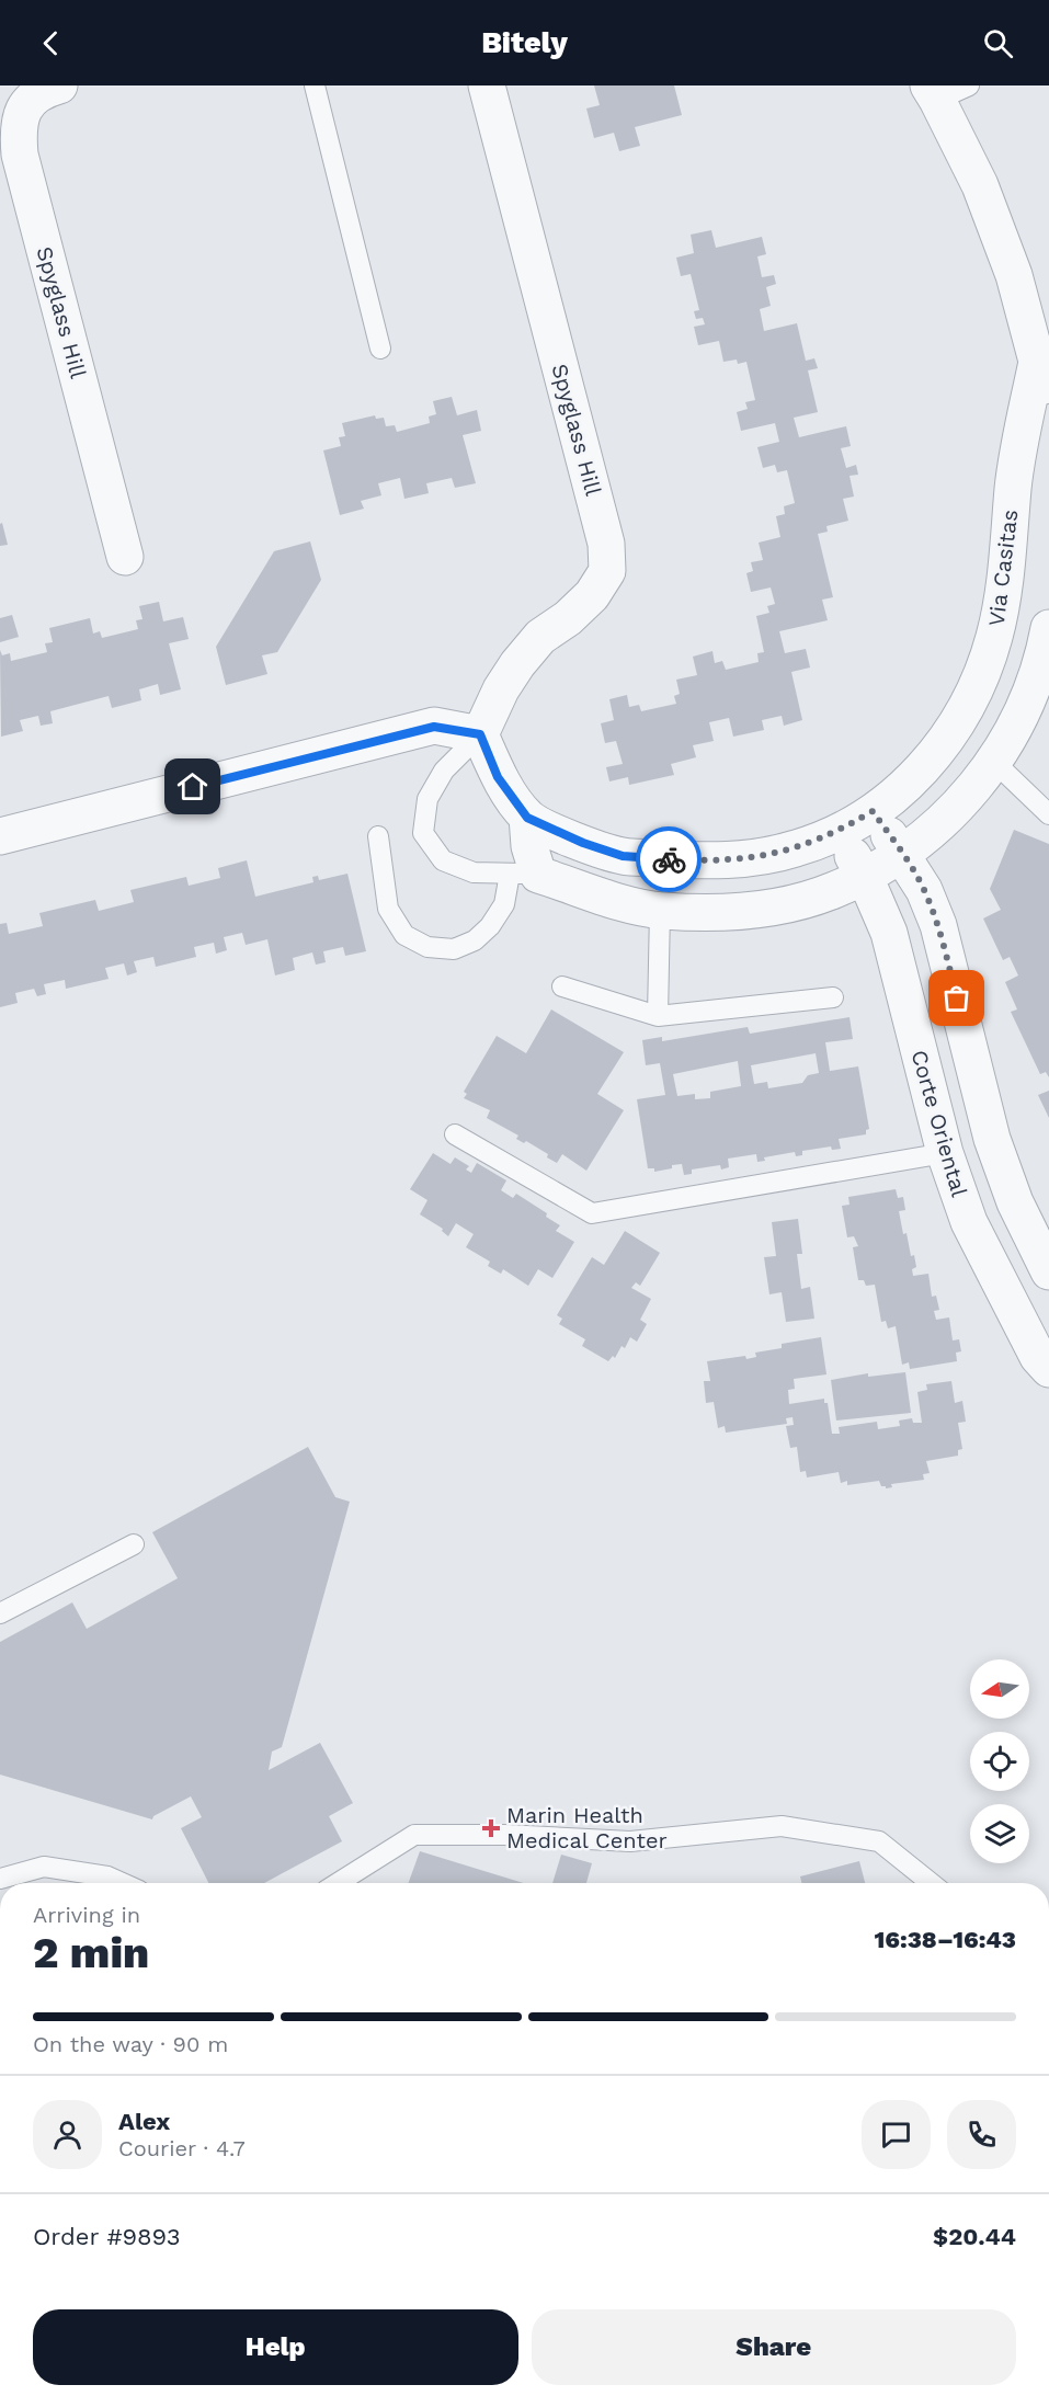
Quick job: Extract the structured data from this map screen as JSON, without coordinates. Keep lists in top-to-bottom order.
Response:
{
  "streets": {
    "street": ["Spyglass Hill", "Via Casitas", "Corte Oriental"]
  },
  "crossings": [
    ["Via Casitas", "Corte Oriental"]
  ],
  "places": {
    "health": ["Marin Health Medical Center"]
  },
  "north": "left",
  "page": {
    "header": "Bitely",
    "heading": ["2 min", "Arriving in", "16:38–16:43"],
    "panel": [
      "Alex",
      "Courier · 4.7",
      "Order #9893",
      "$20.44"
    ],
    "bar": "On the way · 90 m",
    "buttons": ["Help", "Share"]
  }
}
